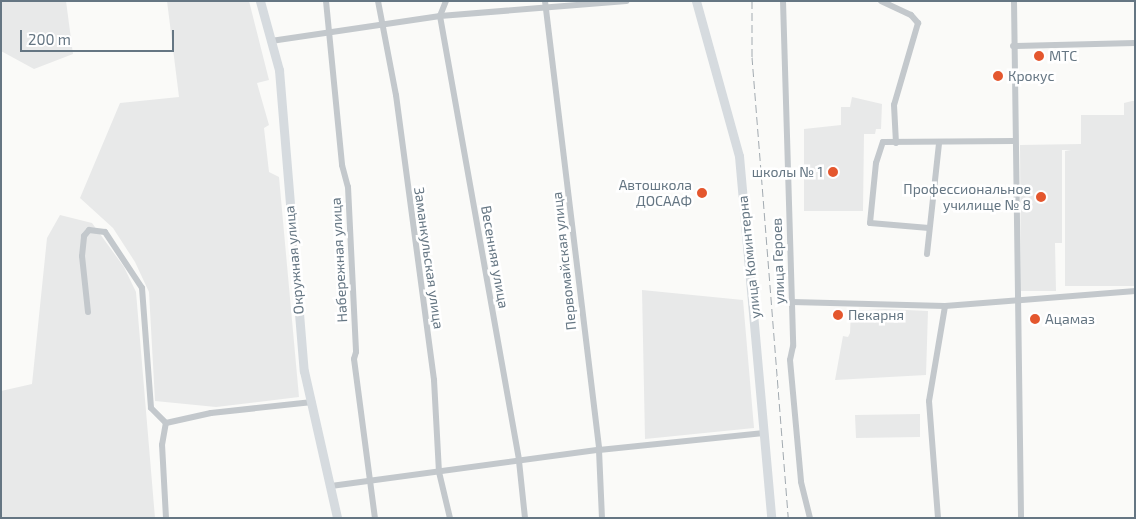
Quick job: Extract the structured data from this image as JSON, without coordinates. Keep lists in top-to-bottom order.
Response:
{
  "streets": {
    "street": [
      "Весенняя улица",
      "улица Коминтерна",
      "Заманкульская улица",
      "Окружная улица",
      "Набережная улица",
      "Первомайская улица",
      "улица Героев"
    ]
  },
  "places": [
    "МТС",
    "Крокус",
    "школы № 1",
    "Автошкола ДОСААФ",
    "Профессиональное училище № 8",
    "Пекарня",
    "Ацамаз"
  ],
  "scale_bar": "200 m"
}
